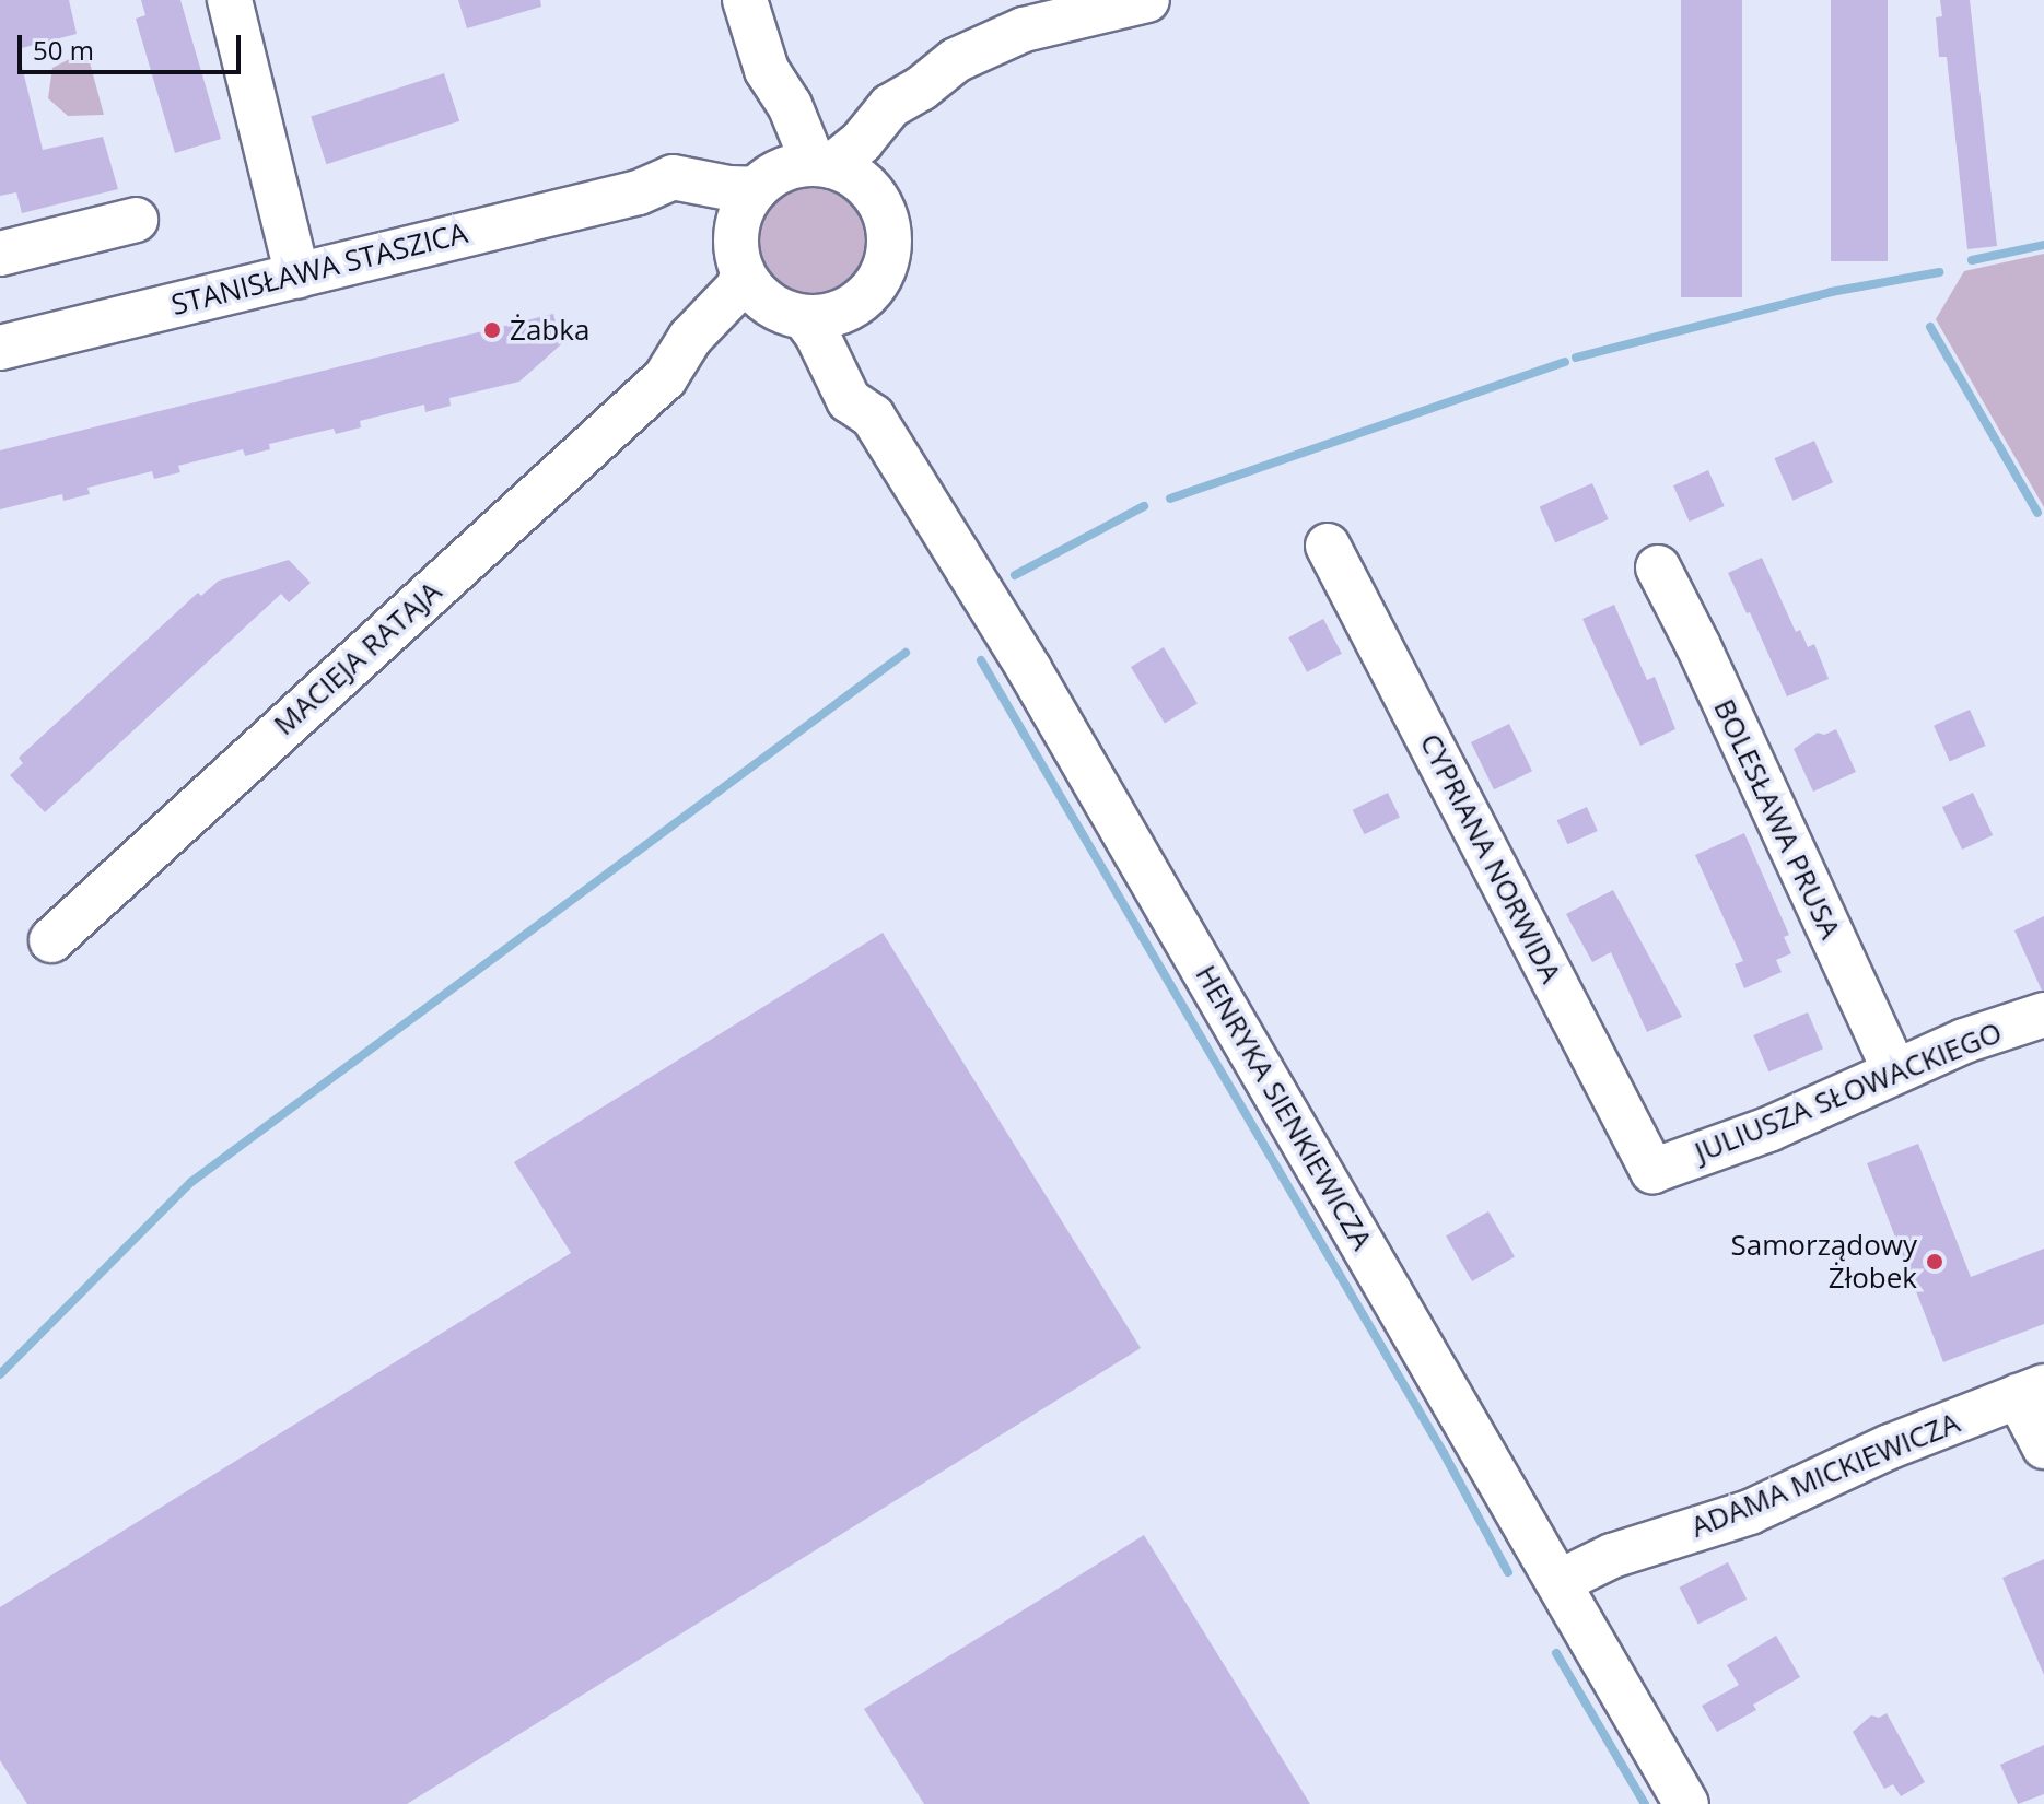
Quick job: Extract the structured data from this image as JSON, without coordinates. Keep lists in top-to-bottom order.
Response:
{
  "streets": {
    "street": [
      "STANISŁAWA STASZICA",
      "MACIEJA RATAJA",
      "BOLESŁAWA PRUSA",
      "CYPRIANA NORWIDA",
      "JULIUSZA SŁOWACKIEGO",
      "HENRYKA SIENKIEWICZA",
      "ADAMA MICKIEWICZA"
    ]
  },
  "crossings": [
    ["STANISŁAWA STASZICA", "MACIEJA RATAJA"],
    ["STANISŁAWA STASZICA", "HENRYKA SIENKIEWICZA"],
    ["MACIEJA RATAJA", "HENRYKA SIENKIEWICZA"],
    ["BOLESŁAWA PRUSA", "JULIUSZA SŁOWACKIEGO"],
    ["CYPRIANA NORWIDA", "JULIUSZA SŁOWACKIEGO"],
    ["HENRYKA SIENKIEWICZA", "ADAMA MICKIEWICZA"]
  ],
  "places": ["Żabka", "Samorządowy Żłobek"],
  "scale_bar": "50 m"
}
